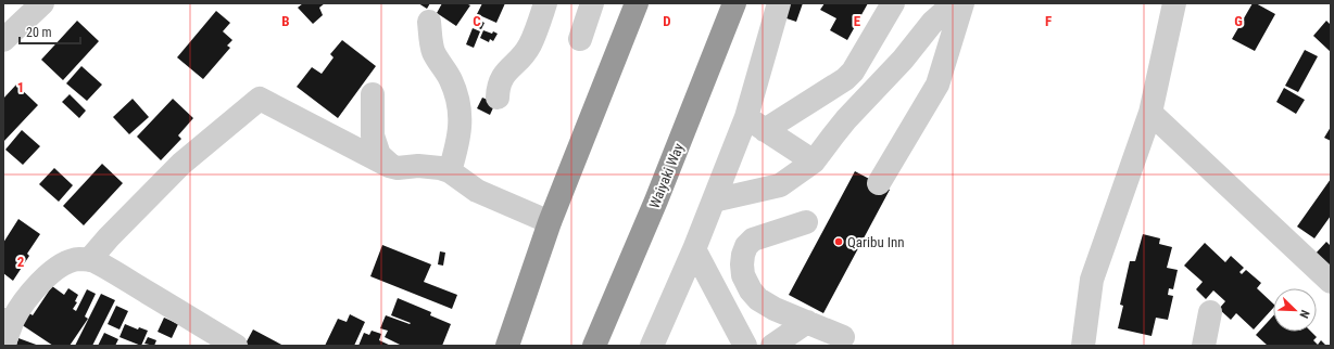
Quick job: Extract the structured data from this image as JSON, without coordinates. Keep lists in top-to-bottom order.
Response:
{
  "streets": {
    "highway": ["Waiyaki Way"]
  },
  "places": ["Qaribu Inn"],
  "scale_bar": "20 m",
  "north": "bottom right",
  "grid": {
    "columns": [
      "B",
      "C",
      "D",
      "E",
      "F",
      "G"
    ],
    "rows": ["1", "2"]
  }
}
